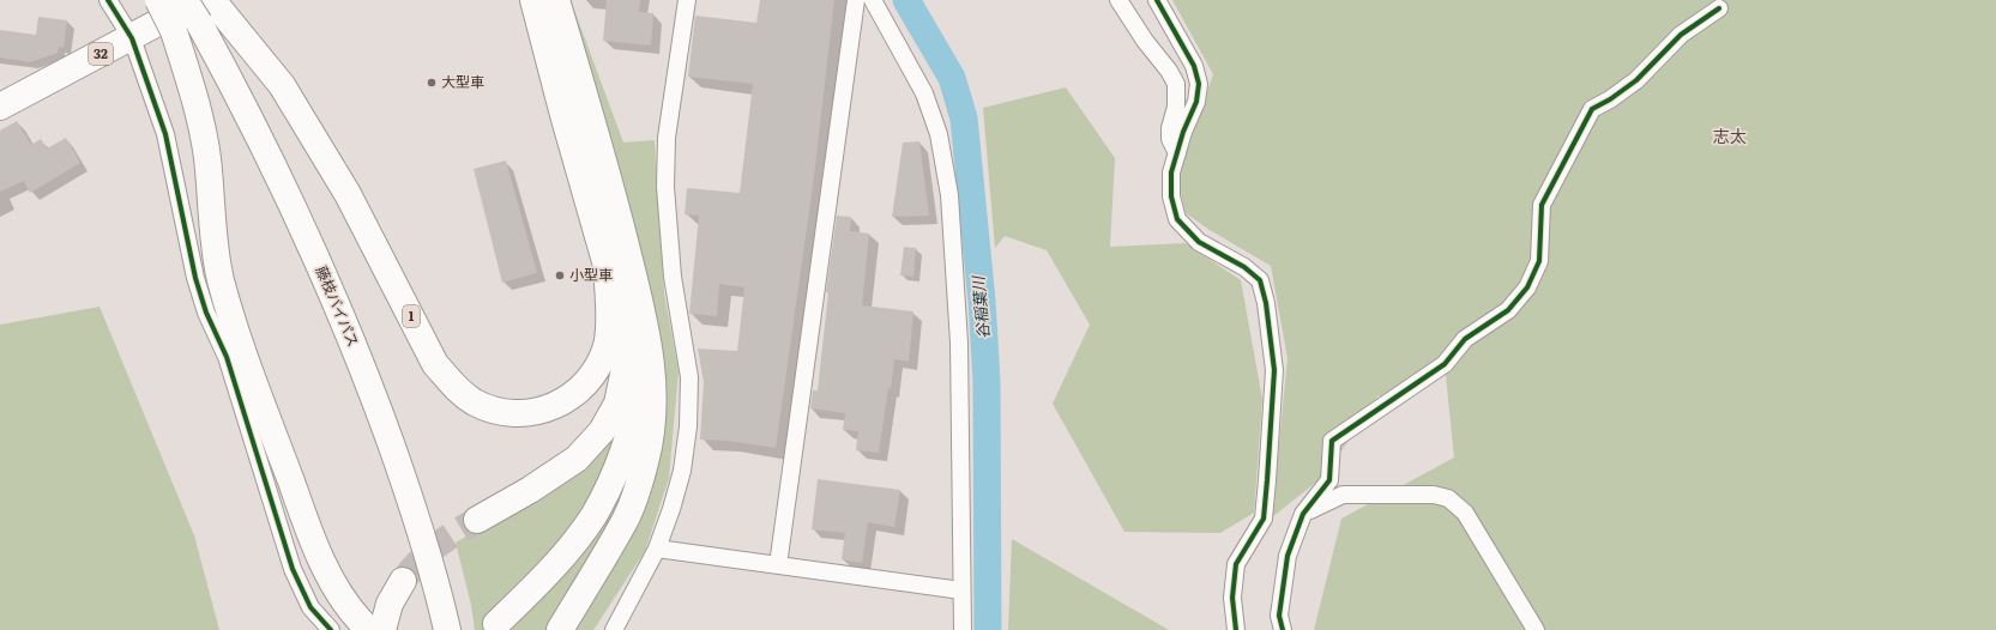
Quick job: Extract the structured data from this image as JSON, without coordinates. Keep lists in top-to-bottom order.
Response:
{
  "streets": {
    "main road": ["32", "藤枝バイパス", "1"]
  },
  "crossings": [
    ["32", "藤枝バイパス"]
  ],
  "districts": ["志太"],
  "water": ["谷稲葉川"],
  "places": ["大型車", "小型車"]
}
